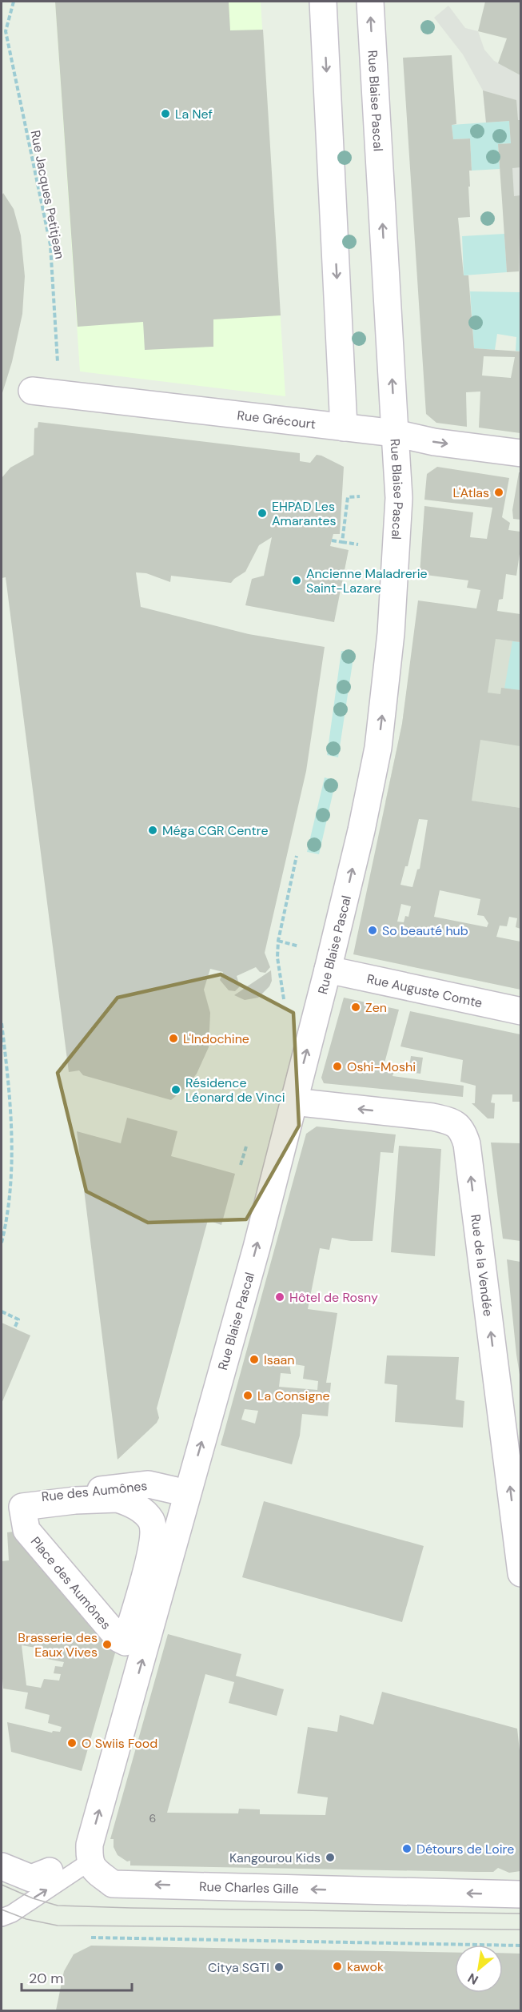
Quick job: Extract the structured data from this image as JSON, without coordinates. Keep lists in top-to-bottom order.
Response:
{
  "streets": {
    "street": [
      "Rue Blaise Pascal",
      "Rue Grécourt",
      "Rue Auguste Comte",
      "Rue de la Vendée",
      "Rue des Aumônes",
      "Place des Aumônes",
      "Rue Charles Gille"
    ],
    "path": ["Rue Jacques Petitjean"]
  },
  "crossings": [
    ["Rue Blaise Pascal", "Rue Grécourt"],
    ["Rue Blaise Pascal", "Rue Auguste Comte"],
    ["Rue Blaise Pascal", "Rue de la Vendée"],
    ["Rue Blaise Pascal", "Rue des Aumônes"],
    ["Rue Blaise Pascal", "Rue Charles Gille"],
    ["Rue Jacques Petitjean", "Rue Grécourt"]
  ],
  "one_way": ["Rue Blaise Pascal", "Rue de la Vendée", "Rue Charles Gille"],
  "places": [
    "La Nef",
    "L'Atlas",
    "EHPAD Les Amarantes",
    "Ancienne Maladrerie Saint-Lazare",
    "Méga CGR Centre",
    "So beauté hub",
    "Zen",
    "L'Indochine",
    "Oshi-Moshi",
    "Résidence Léonard de Vinci",
    "Hôtel de Rosny",
    "Isaan",
    "La Consigne",
    "Brasserie des Eaux Vives",
    "O Swiis Food",
    "Détours de Loire",
    "Kangourou Kids",
    "kawok",
    "Citya SGTI"
  ],
  "house_numbers": ["6"],
  "scale_bar": "20 m",
  "north": "bottom left"
}
